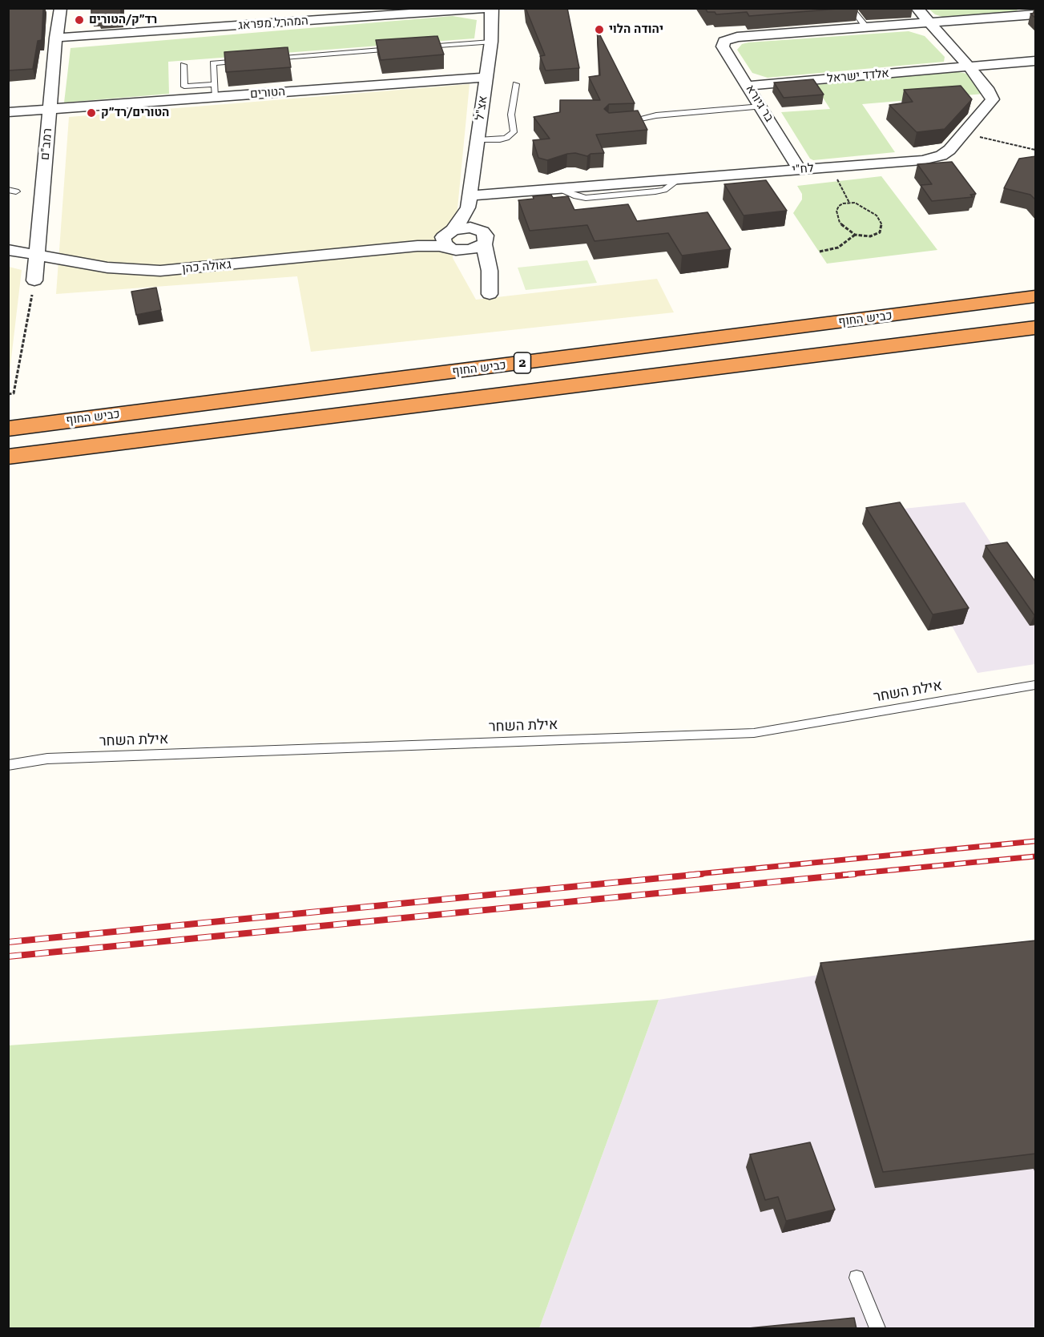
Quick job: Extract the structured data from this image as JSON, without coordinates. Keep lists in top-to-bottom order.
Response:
{
  "streets": {
    "highway": ["כביש החוף", "2"],
    "street": [
      "המהרל מפראג",
      "אלדד ישראל",
      "הטורים",
      "בר גיורא",
      "אצ\"ל",
      "רמב\"ם",
      "לח\"י",
      "גאולה כהן"
    ],
    "lane": ["אילת השחר"]
  },
  "crossings": [
    ["המהרל מפראג", "אצ\"ל"],
    ["המהרל מפראג", "רמב\"ם"],
    ["אלדד ישראל", "בר גיורא"],
    ["אלדד ישראל", "לח\"י"],
    ["הטורים", "אצ\"ל"],
    ["הטורים", "רמב\"ם"],
    ["בר גיורא", "לח\"י"],
    ["אצ\"ל", "לח\"י"],
    ["אצ\"ל", "גאולה כהן"],
    ["רמב\"ם", "גאולה כהן"]
  ],
  "places": ["רד״ק/הטורים", "יהודה הלוי", "הטורים/רד״ק"]
}
